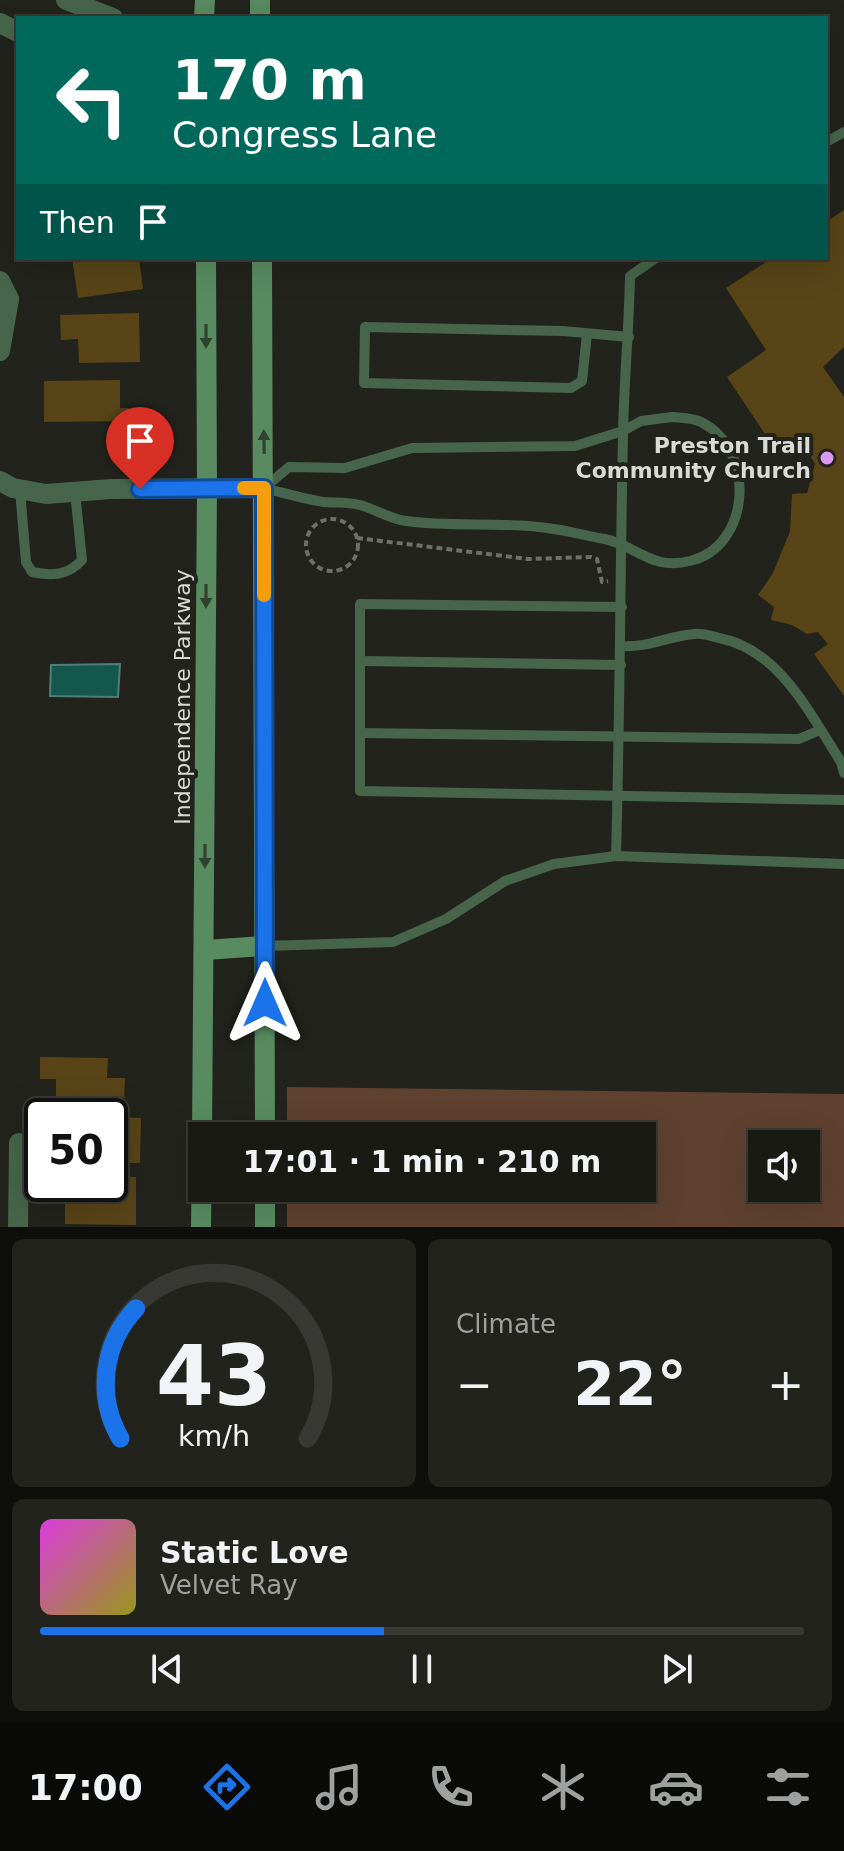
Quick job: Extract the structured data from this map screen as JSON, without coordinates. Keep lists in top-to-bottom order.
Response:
{
  "streets": {
    "main road": ["Independence Parkway"]
  },
  "places": ["Preston Trail Community Church"],
  "page": {
    "turn": ["170 m", "Congress Lane"],
    "then": "Then",
    "limit": "50",
    "trip": "17:01 · 1 min · 210 m",
    "tile": "Climate",
    "heat": ["−", "22°", "+"],
    "song": ["Static Love", "Velvet Ray"],
    "tabs": "17:00",
    "gauge": ["43", "km/h"]
  }
}
